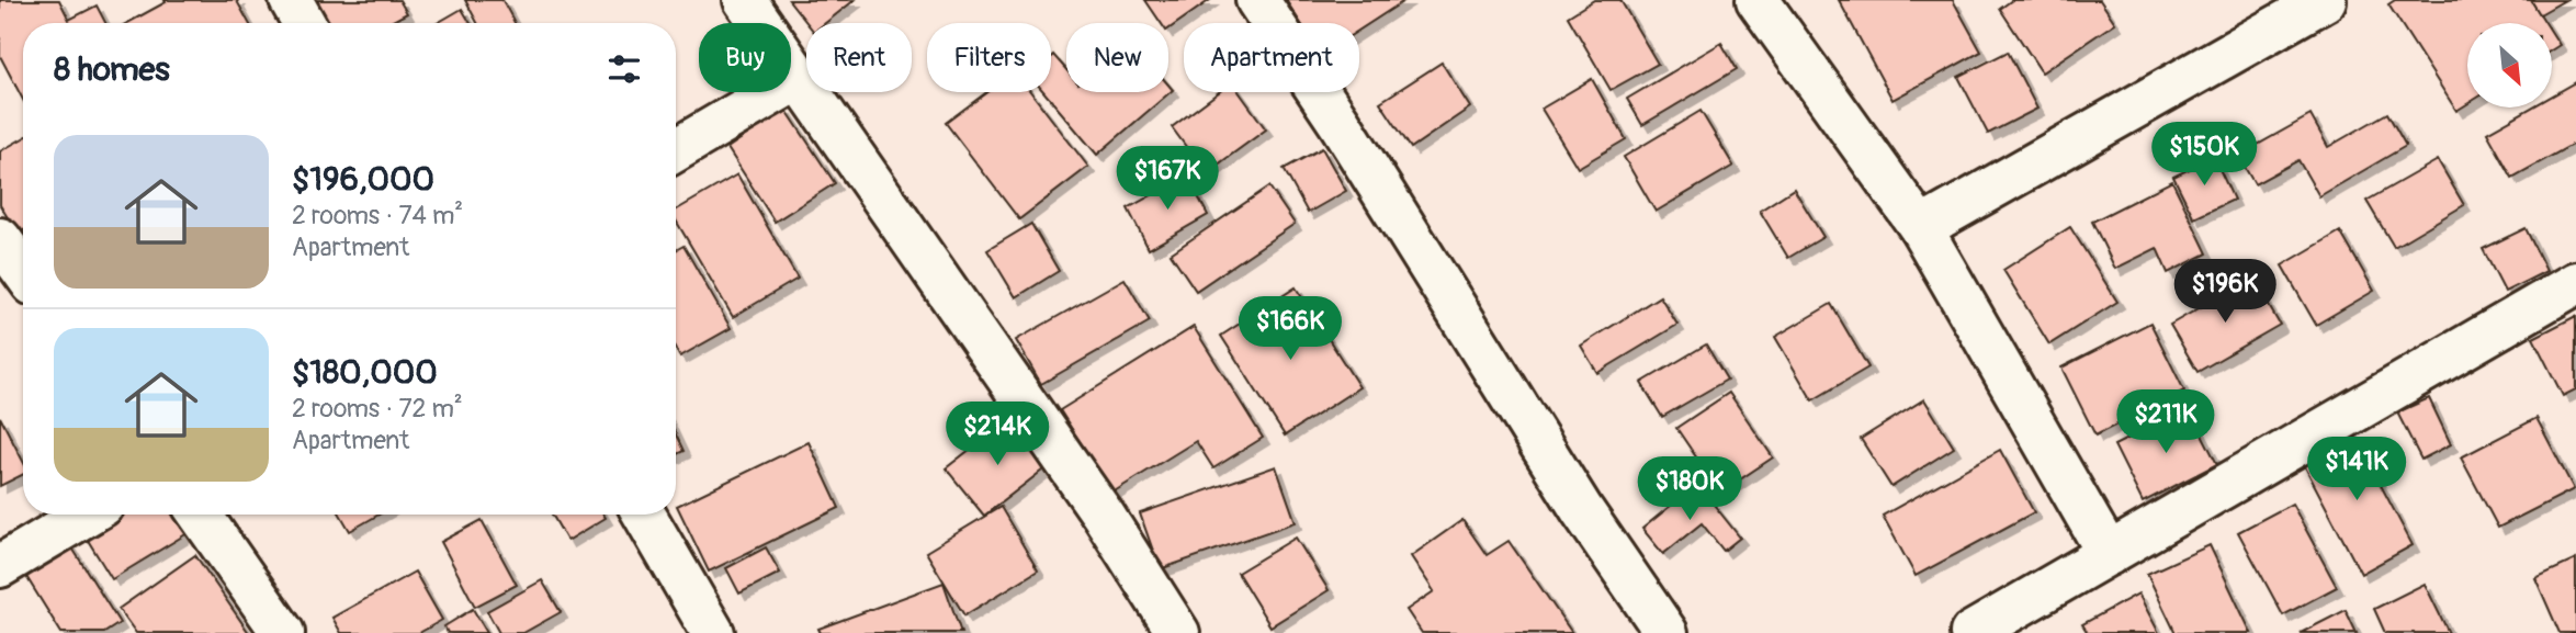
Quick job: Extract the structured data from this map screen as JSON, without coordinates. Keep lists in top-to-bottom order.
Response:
{
  "north": "bottom right",
  "page": {
    "chip": [
      "Buy",
      "Rent",
      "Filters",
      "New",
      "Apartment"
    ],
    "heading": "8 homes",
    "list": [
      {
        "name": "$196,000",
        "note": "2 rooms · 74 m² · Apartment"
      },
      {
        "name": "$180,000",
        "note": "2 rooms · 72 m² · Apartment"
      }
    ],
    "price": [
      "$150K",
      "$167K",
      "$196K",
      "$166K",
      "$211K",
      "$214K",
      "$141K",
      "$180K"
    ]
  }
}
